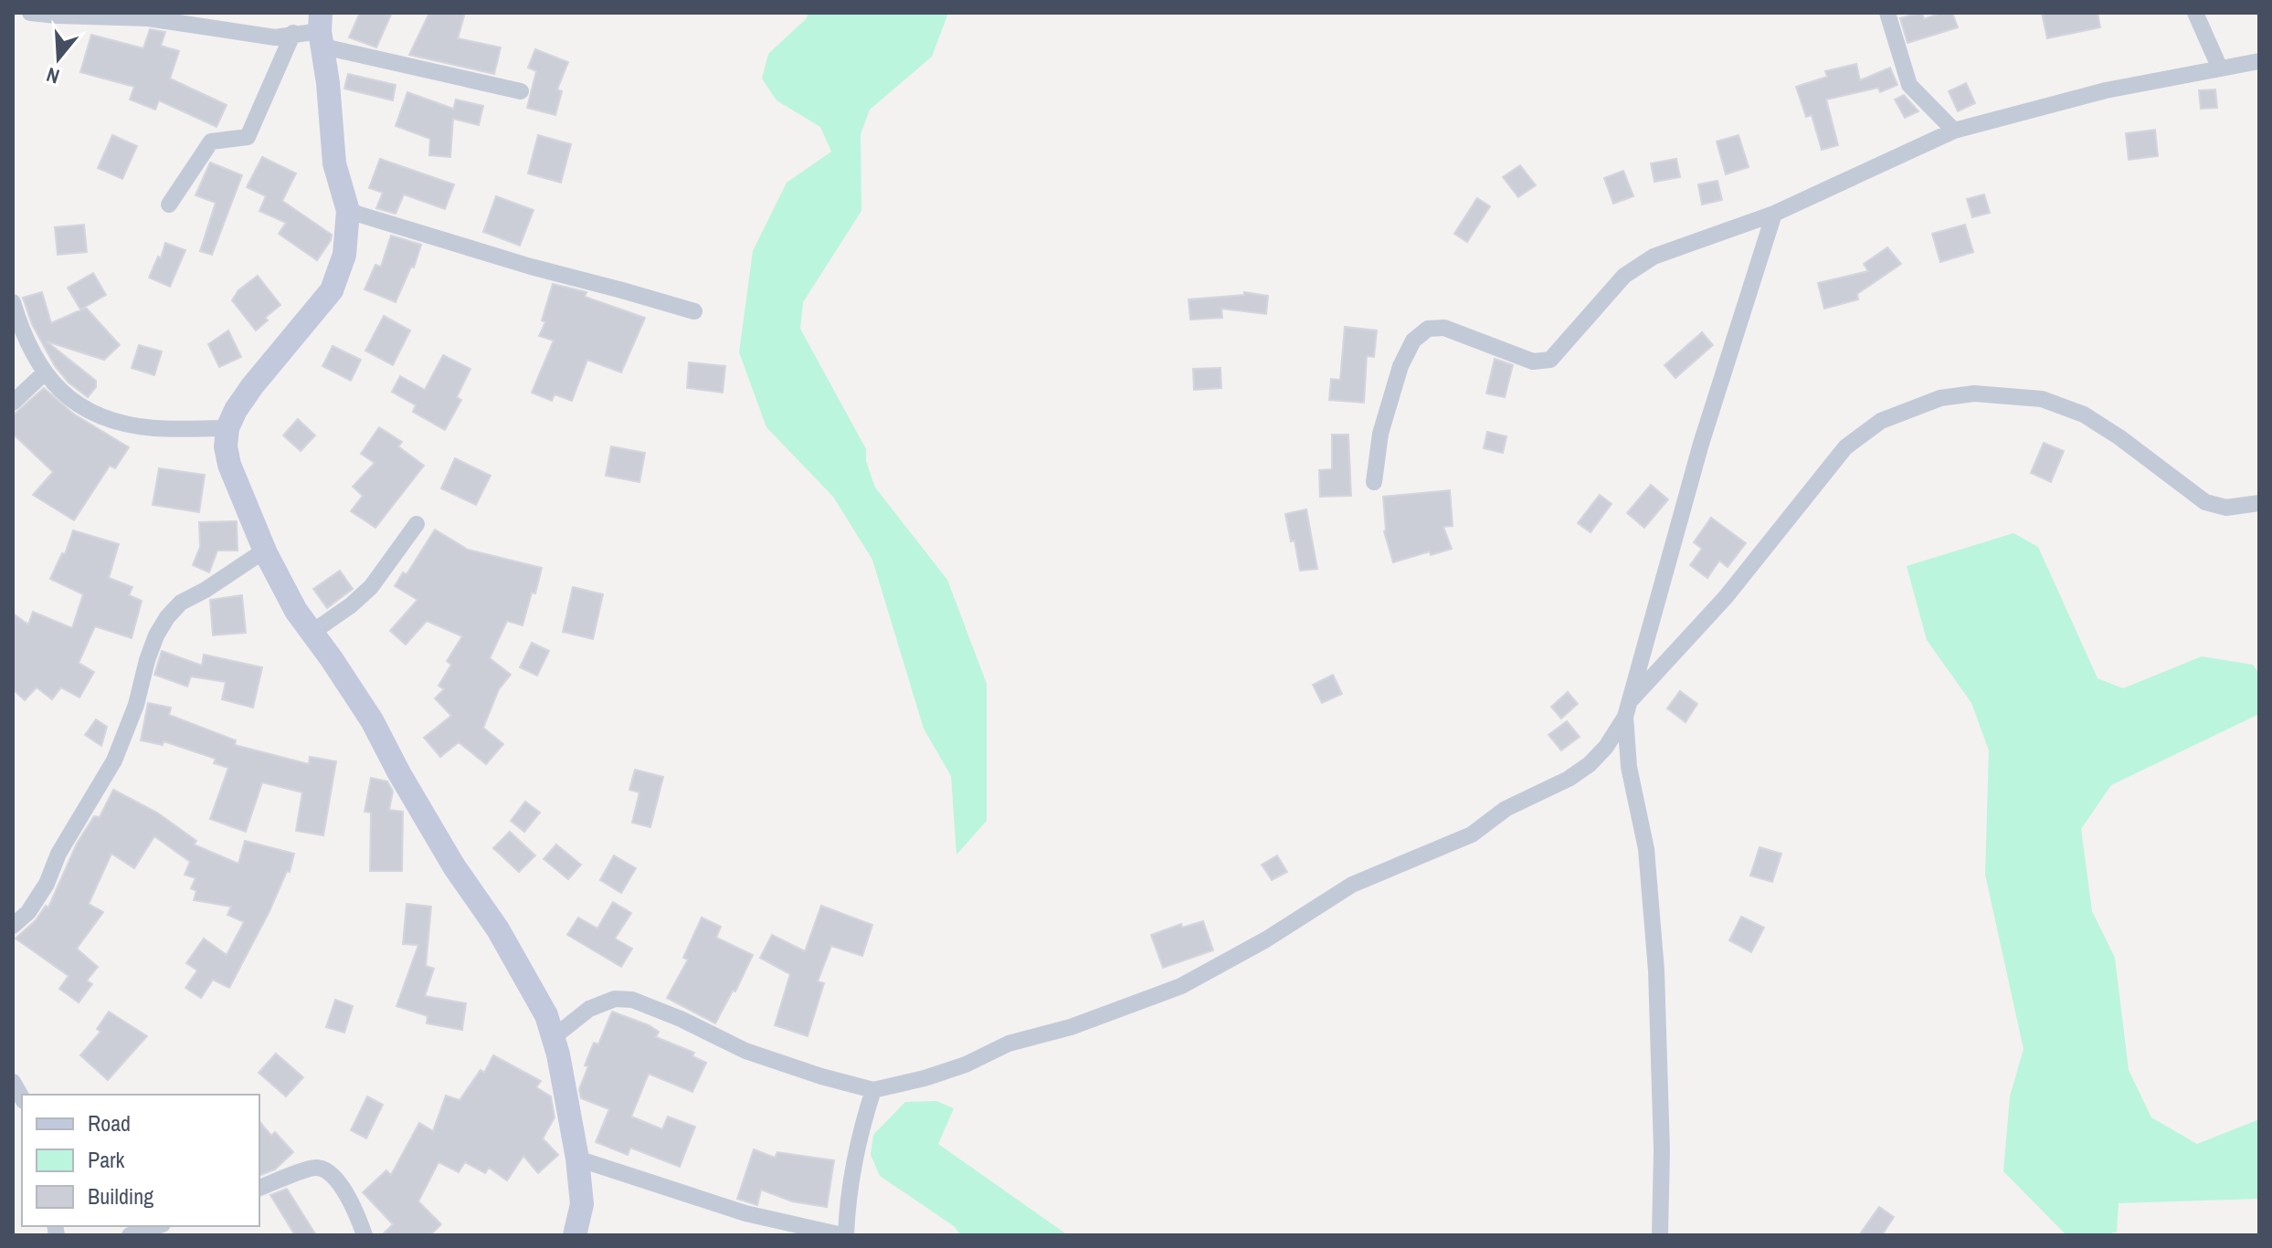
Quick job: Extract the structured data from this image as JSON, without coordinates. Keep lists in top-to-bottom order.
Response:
{
  "legend": ["Road", "Park", "Building"],
  "north": "bottom"
}
